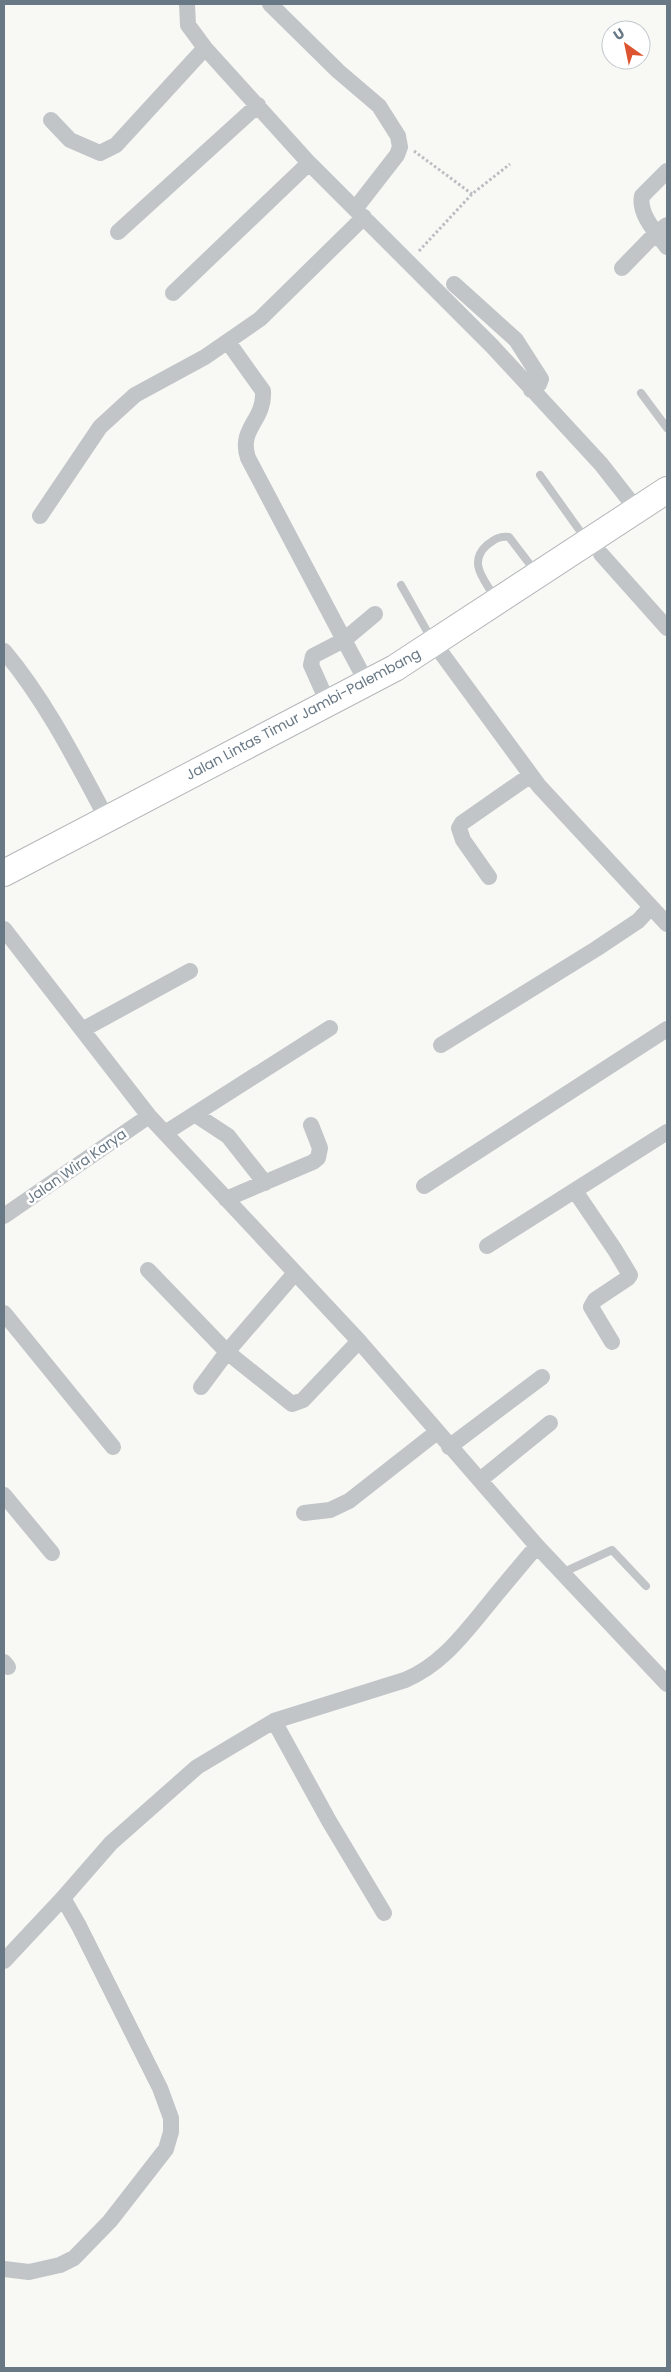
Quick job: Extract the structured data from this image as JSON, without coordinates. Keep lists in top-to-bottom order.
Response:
{
  "streets": {
    "highway": ["Jalan Lintas Timur Jambi-Palembang"],
    "street": ["Jalan Wira Karya"]
  },
  "north": "top left"
}
